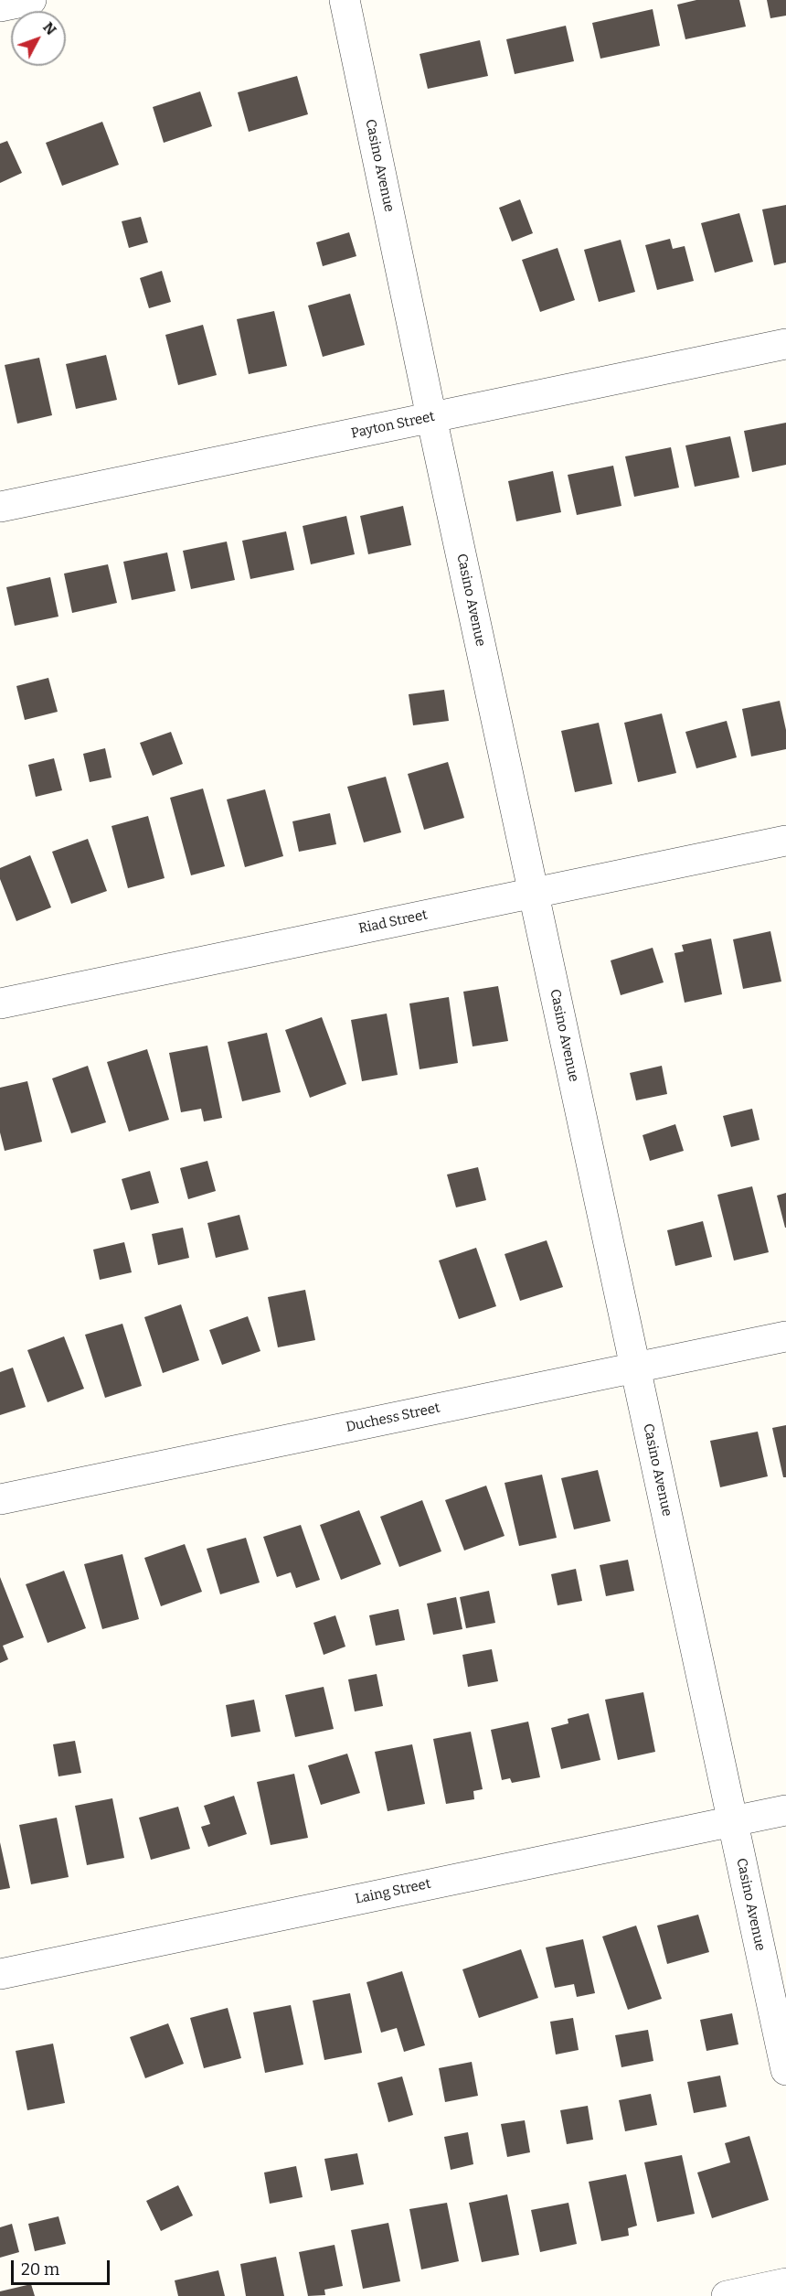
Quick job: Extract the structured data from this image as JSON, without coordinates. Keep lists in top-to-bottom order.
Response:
{
  "streets": {
    "street": [
      "Casino Avenue",
      "Payton Street",
      "Riad Street",
      "Duchess Street",
      "Laing Street"
    ]
  },
  "crossings": [
    ["Casino Avenue", "Payton Street"],
    ["Casino Avenue", "Riad Street"],
    ["Casino Avenue", "Duchess Street"],
    ["Casino Avenue", "Laing Street"]
  ],
  "scale_bar": "20 m",
  "north": "top right"
}
